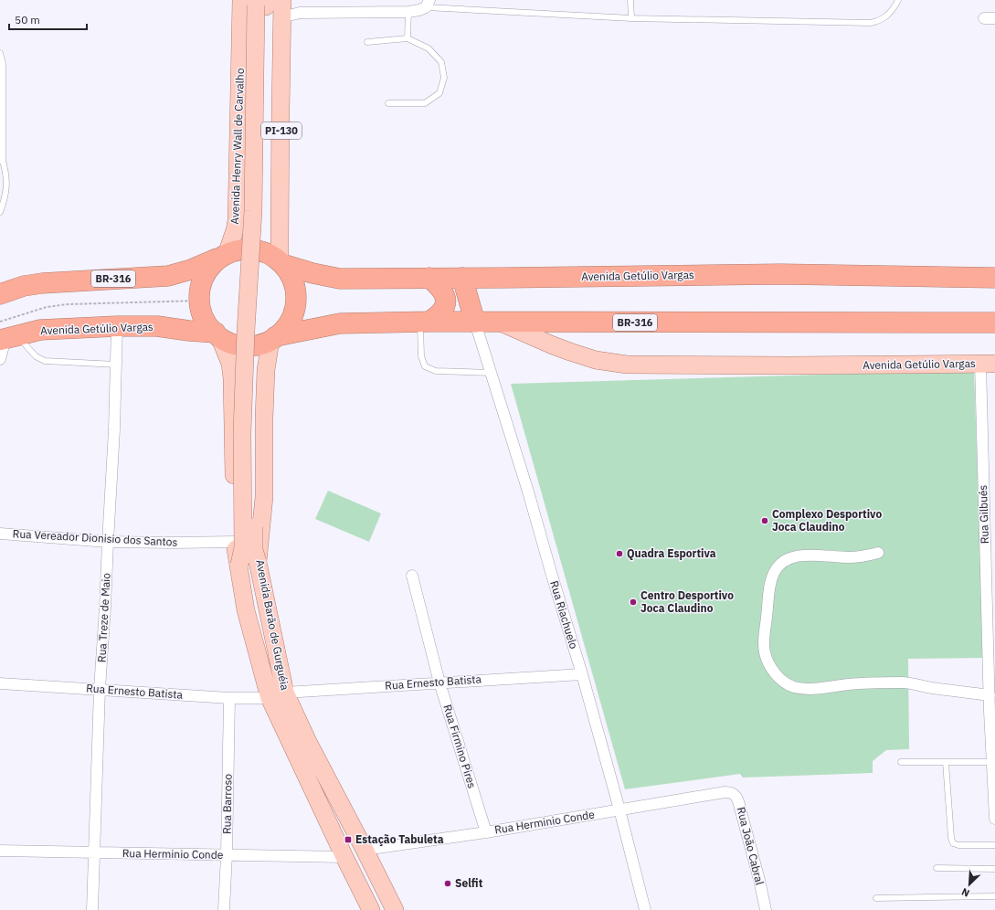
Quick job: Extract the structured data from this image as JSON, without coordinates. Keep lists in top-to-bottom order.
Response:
{
  "streets": {
    "highway": ["Avenida Getúlio Vargas", "BR-316"],
    "main road": ["PI-130", "Avenida Henry Wall de Carvalho", "Avenida Barão de Gurguéia"],
    "street": [
      "Rua Gilbués",
      "Rua Vereador Dionisio dos Santos",
      "Rua Riachuelo",
      "Rua Treze de Maio",
      "Rua Ernesto Batista",
      "Rua Firmino Pires",
      "Rua Barroso",
      "Rua Herminio Conde",
      "Rua João Cabral"
    ]
  },
  "crossings": [
    ["PI-130", "Avenida Henry Wall de Carvalho"],
    ["PI-130", "Avenida Getúlio Vargas"],
    ["PI-130", "BR-316"],
    ["PI-130", "Avenida Barão de Gurguéia"],
    ["Avenida Henry Wall de Carvalho", "Avenida Getúlio Vargas"],
    ["Avenida Henry Wall de Carvalho", "BR-316"],
    ["Avenida Henry Wall de Carvalho", "Avenida Barão de Gurguéia"],
    ["Avenida Getúlio Vargas", "BR-316"],
    ["Avenida Getúlio Vargas", "Rua Gilbués"],
    ["Avenida Getúlio Vargas", "Rua Riachuelo"],
    ["Avenida Getúlio Vargas", "Rua Treze de Maio"],
    ["Avenida Getúlio Vargas", "Avenida Barão de Gurguéia"],
    ["BR-316", "Avenida Barão de Gurguéia"],
    ["Rua Vereador Dionisio dos Santos", "Rua Treze de Maio"],
    ["Rua Vereador Dionisio dos Santos", "Avenida Barão de Gurguéia"],
    ["Rua Riachuelo", "Rua Ernesto Batista"],
    ["Rua Riachuelo", "Rua Herminio Conde"],
    ["Rua Treze de Maio", "Rua Ernesto Batista"],
    ["Rua Treze de Maio", "Rua Herminio Conde"],
    ["Avenida Barão de Gurguéia", "Rua Ernesto Batista"],
    ["Avenida Barão de Gurguéia", "Rua Herminio Conde"],
    ["Rua Ernesto Batista", "Rua Firmino Pires"],
    ["Rua Ernesto Batista", "Rua Barroso"],
    ["Rua Firmino Pires", "Rua Herminio Conde"],
    ["Rua Barroso", "Rua Herminio Conde"],
    ["Rua Herminio Conde", "Rua João Cabral"]
  ],
  "places": {
    "other": [
      "Complexo Desportivo Joca Claudino",
      "Quadra Esportiva",
      "Centro Desportivo Joca Claudino",
      "Selfit"
    ],
    "transit": ["Estação Tabuleta"]
  },
  "scale_bar": "50 m",
  "north": "bottom left"
}
